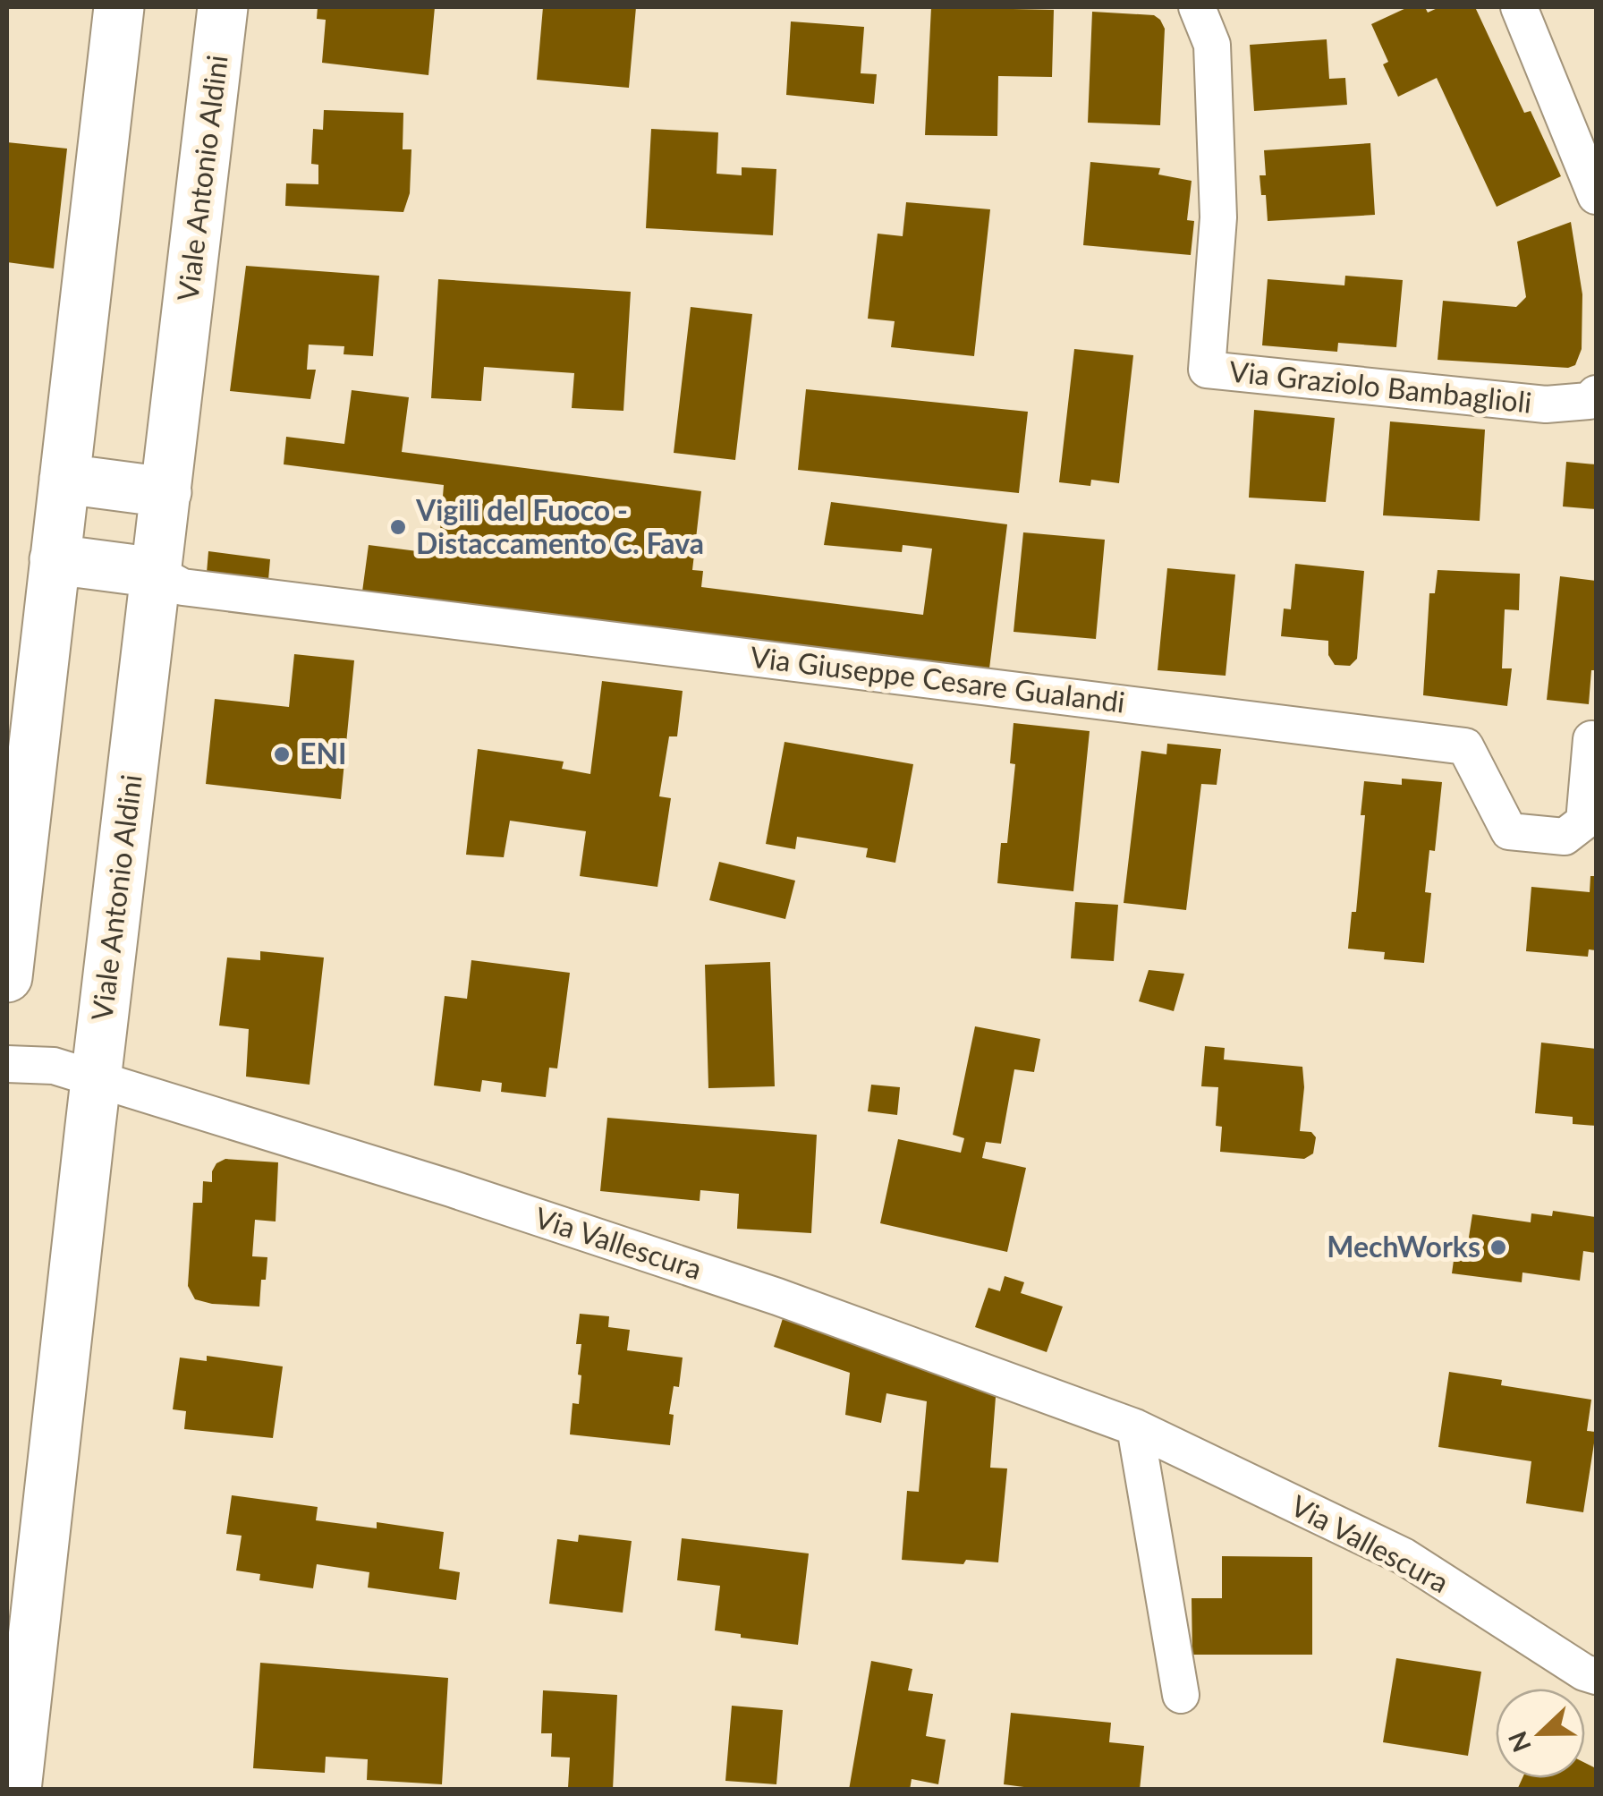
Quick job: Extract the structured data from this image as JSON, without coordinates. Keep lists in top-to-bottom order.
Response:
{
  "streets": {
    "main road": ["Viale Antonio Aldini"],
    "street": ["Via Graziolo Bambaglioli", "Via Giuseppe Cesare Gualandi", "Via Vallescura"]
  },
  "crossings": [
    ["Viale Antonio Aldini", "Via Giuseppe Cesare Gualandi"],
    ["Viale Antonio Aldini", "Via Vallescura"]
  ],
  "places": ["Vigili del Fuoco - Distaccamento C. Fava", "ENI", "MechWorks"],
  "north": "left"
}
